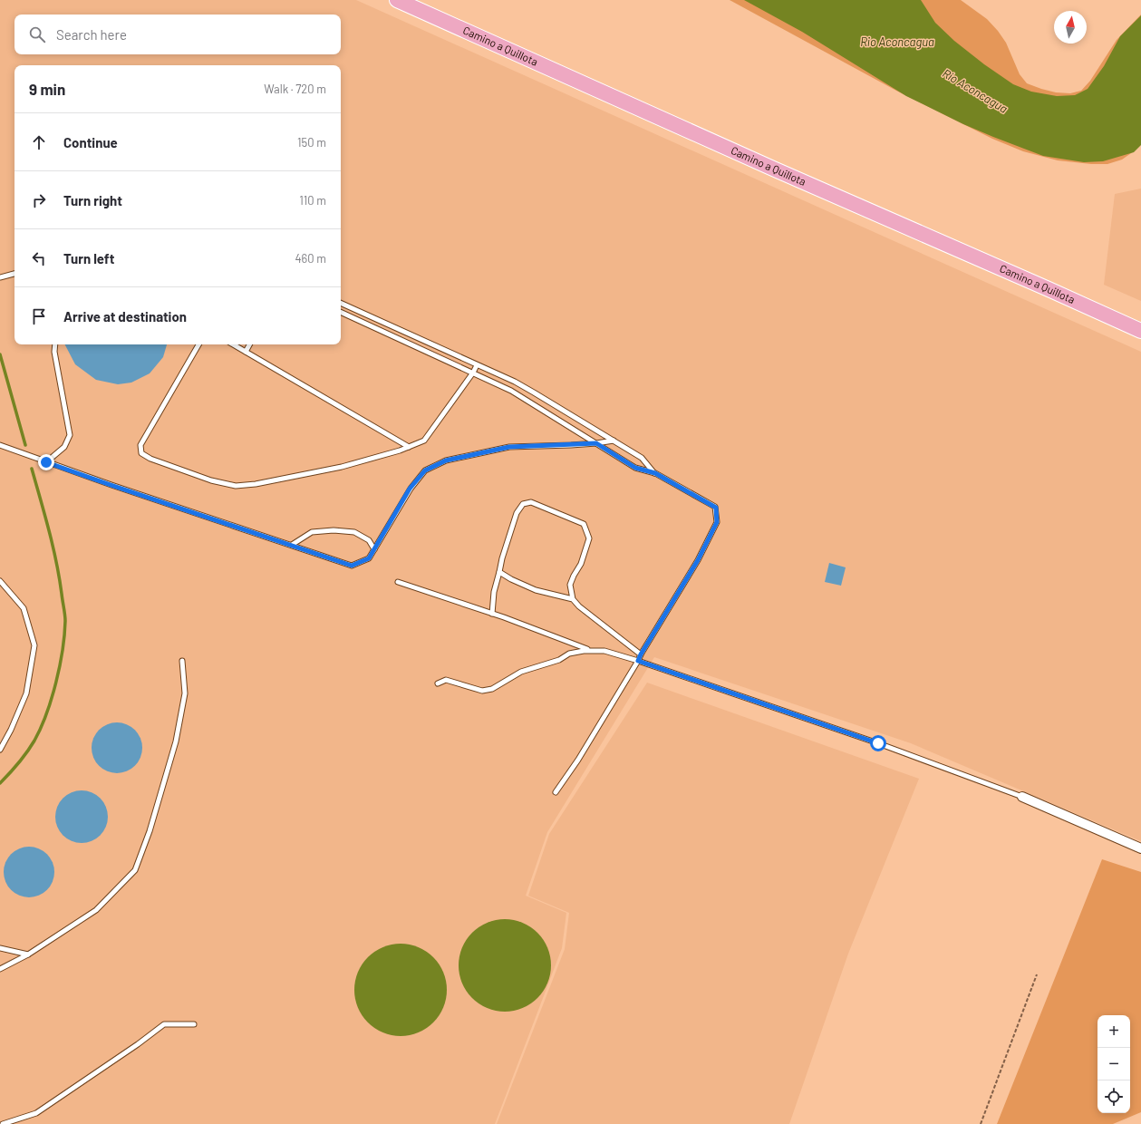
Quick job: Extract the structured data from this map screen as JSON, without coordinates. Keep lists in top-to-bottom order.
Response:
{
  "streets": {
    "main road": ["Camino a Quillota"]
  },
  "water": ["Rio Aconcagua", "Río Aconcagua"],
  "north": "top",
  "page": {
    "search": "Search here",
    "heading": ["9 min", "Walk · 720 m"],
    "list": [
      ["Continue", "150 m"],
      ["Turn right", "110 m"],
      ["Turn left", "460 m"],
      "Arrive at destination"
    ],
    "map_buttons": ["+", "−"]
  }
}
